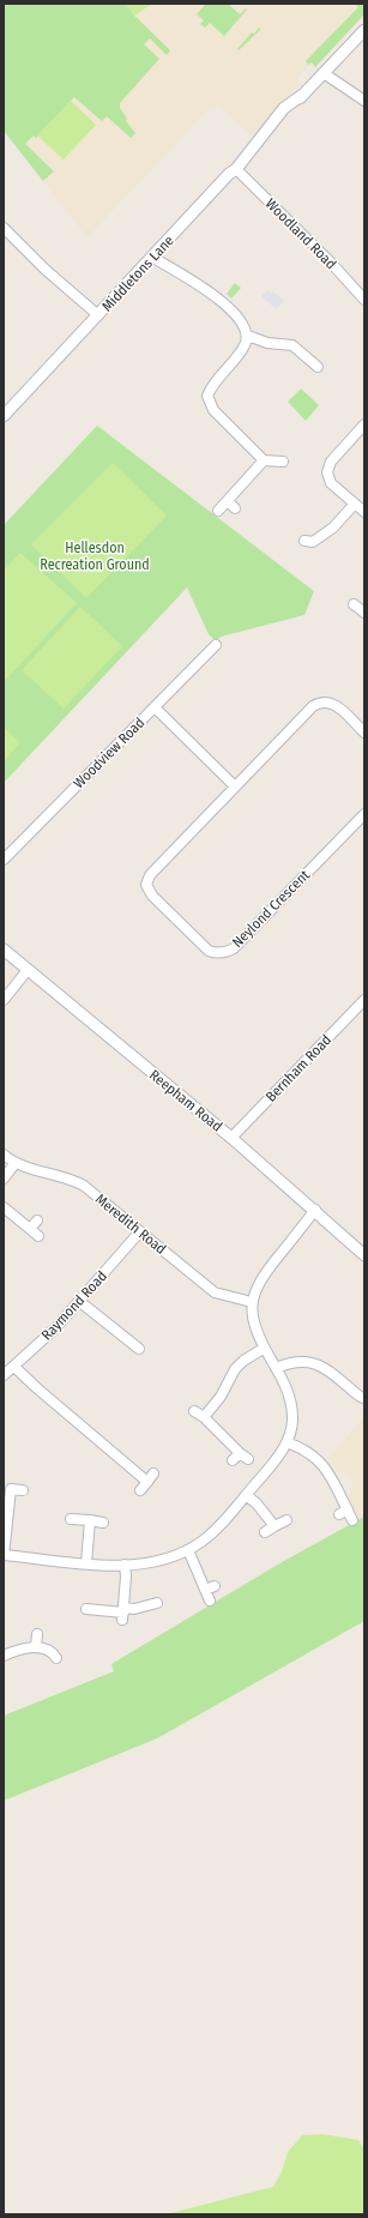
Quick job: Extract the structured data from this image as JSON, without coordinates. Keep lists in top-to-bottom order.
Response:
{
  "streets": {
    "street": [
      "Woodland Road",
      "Middletons Lane",
      "Woodview Road",
      "Neylond Crescent",
      "Bernham Road",
      "Reepham Road",
      "Meredith Road",
      "Raymond Road"
    ]
  },
  "crossings": [
    ["Woodland Road", "Middletons Lane"],
    ["Bernham Road", "Reepham Road"],
    ["Meredith Road", "Raymond Road"]
  ],
  "parks": ["Hellesdon Recreation Ground"]
}
